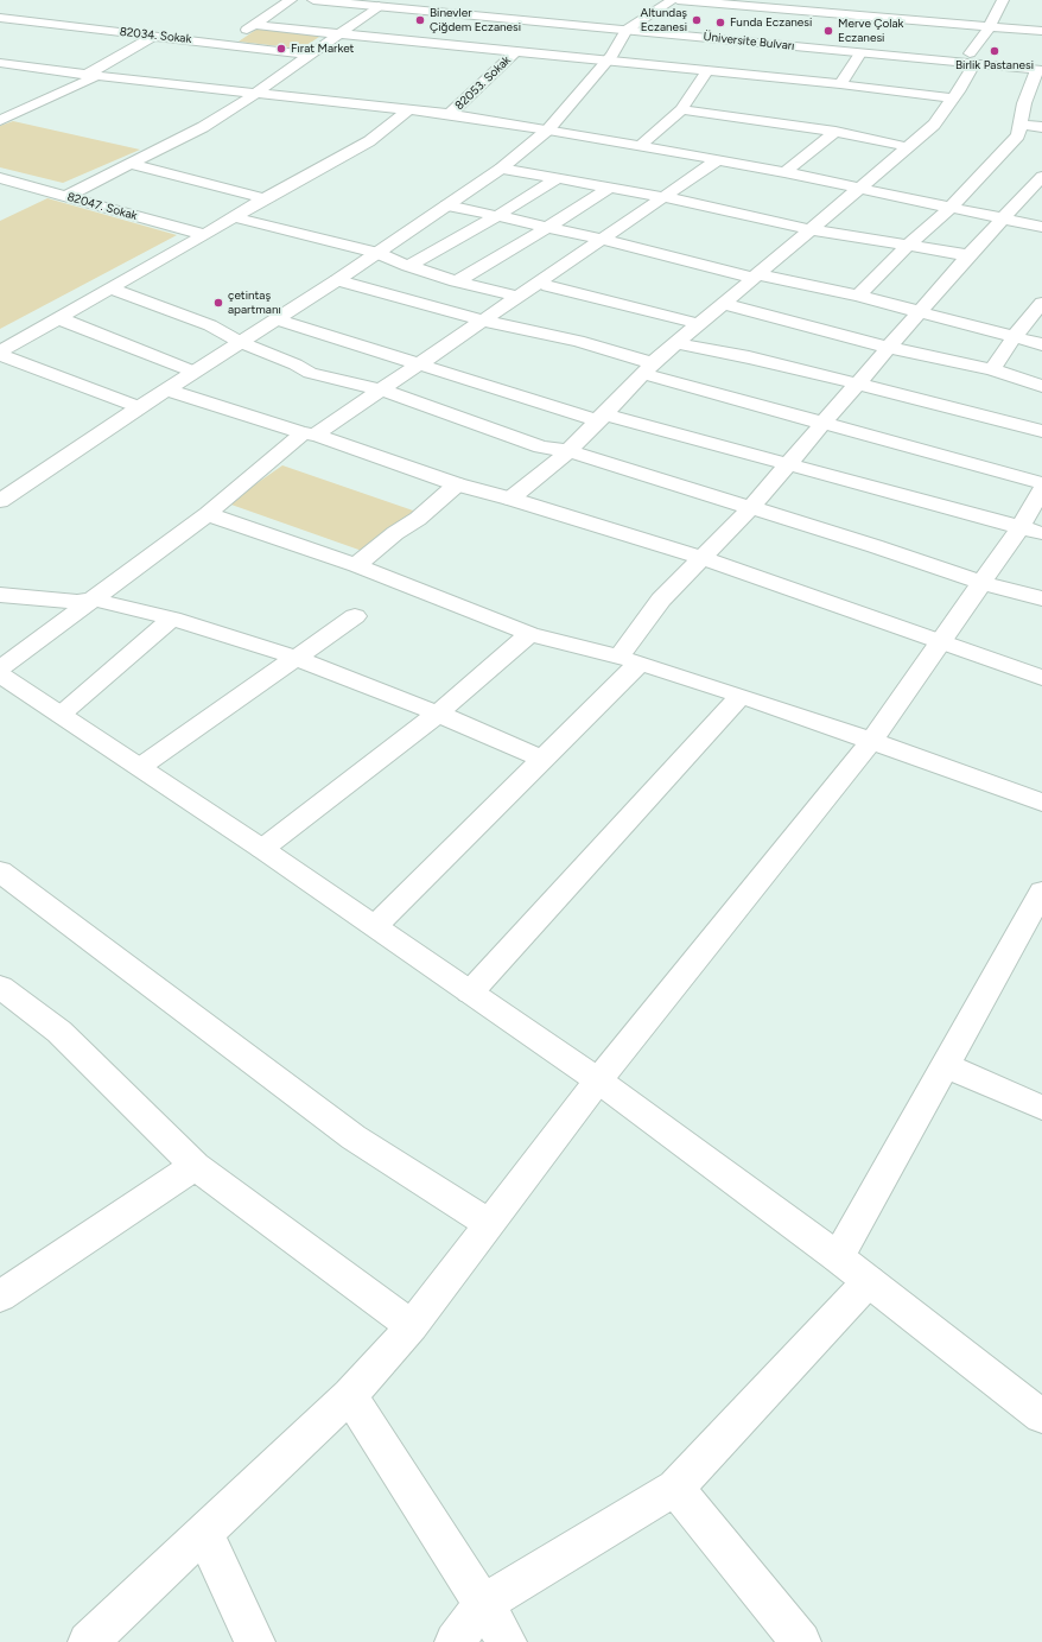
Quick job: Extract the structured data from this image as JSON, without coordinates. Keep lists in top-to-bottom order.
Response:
{
  "streets": {
    "street": [
      "82034. Sokak",
      "Üniversite Bulvarı",
      "82053. Sokak",
      "82047. Sokak"
    ]
  },
  "places": [
    "Binevler Çiğdem Eczanesi",
    "Altundaş Eczanesi",
    "Funda Eczanesi",
    "Merve Çolak Eczanesi",
    "Fırat Market",
    "Birlik Pastanesi",
    "çetintaş apartmanı"
  ]
}
